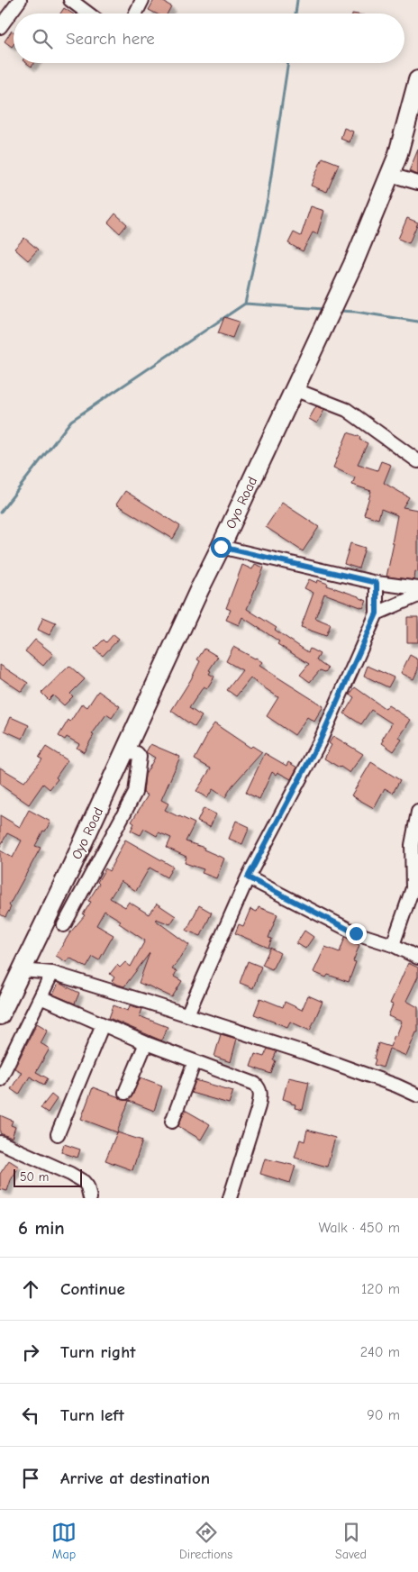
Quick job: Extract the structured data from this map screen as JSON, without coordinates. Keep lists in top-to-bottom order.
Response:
{
  "streets": {
    "highway": ["Oyo Road"]
  },
  "scale_bar": "50 m",
  "page": {
    "search": "Search here",
    "scale": "50 m",
    "heading": ["6 min", "Walk · 450 m"],
    "list": [
      ["Continue", "120 m"],
      ["Turn right", "240 m"],
      ["Turn left", "90 m"],
      "Arrive at destination"
    ],
    "nav": ["Map", "Directions", "Saved"]
  }
}
